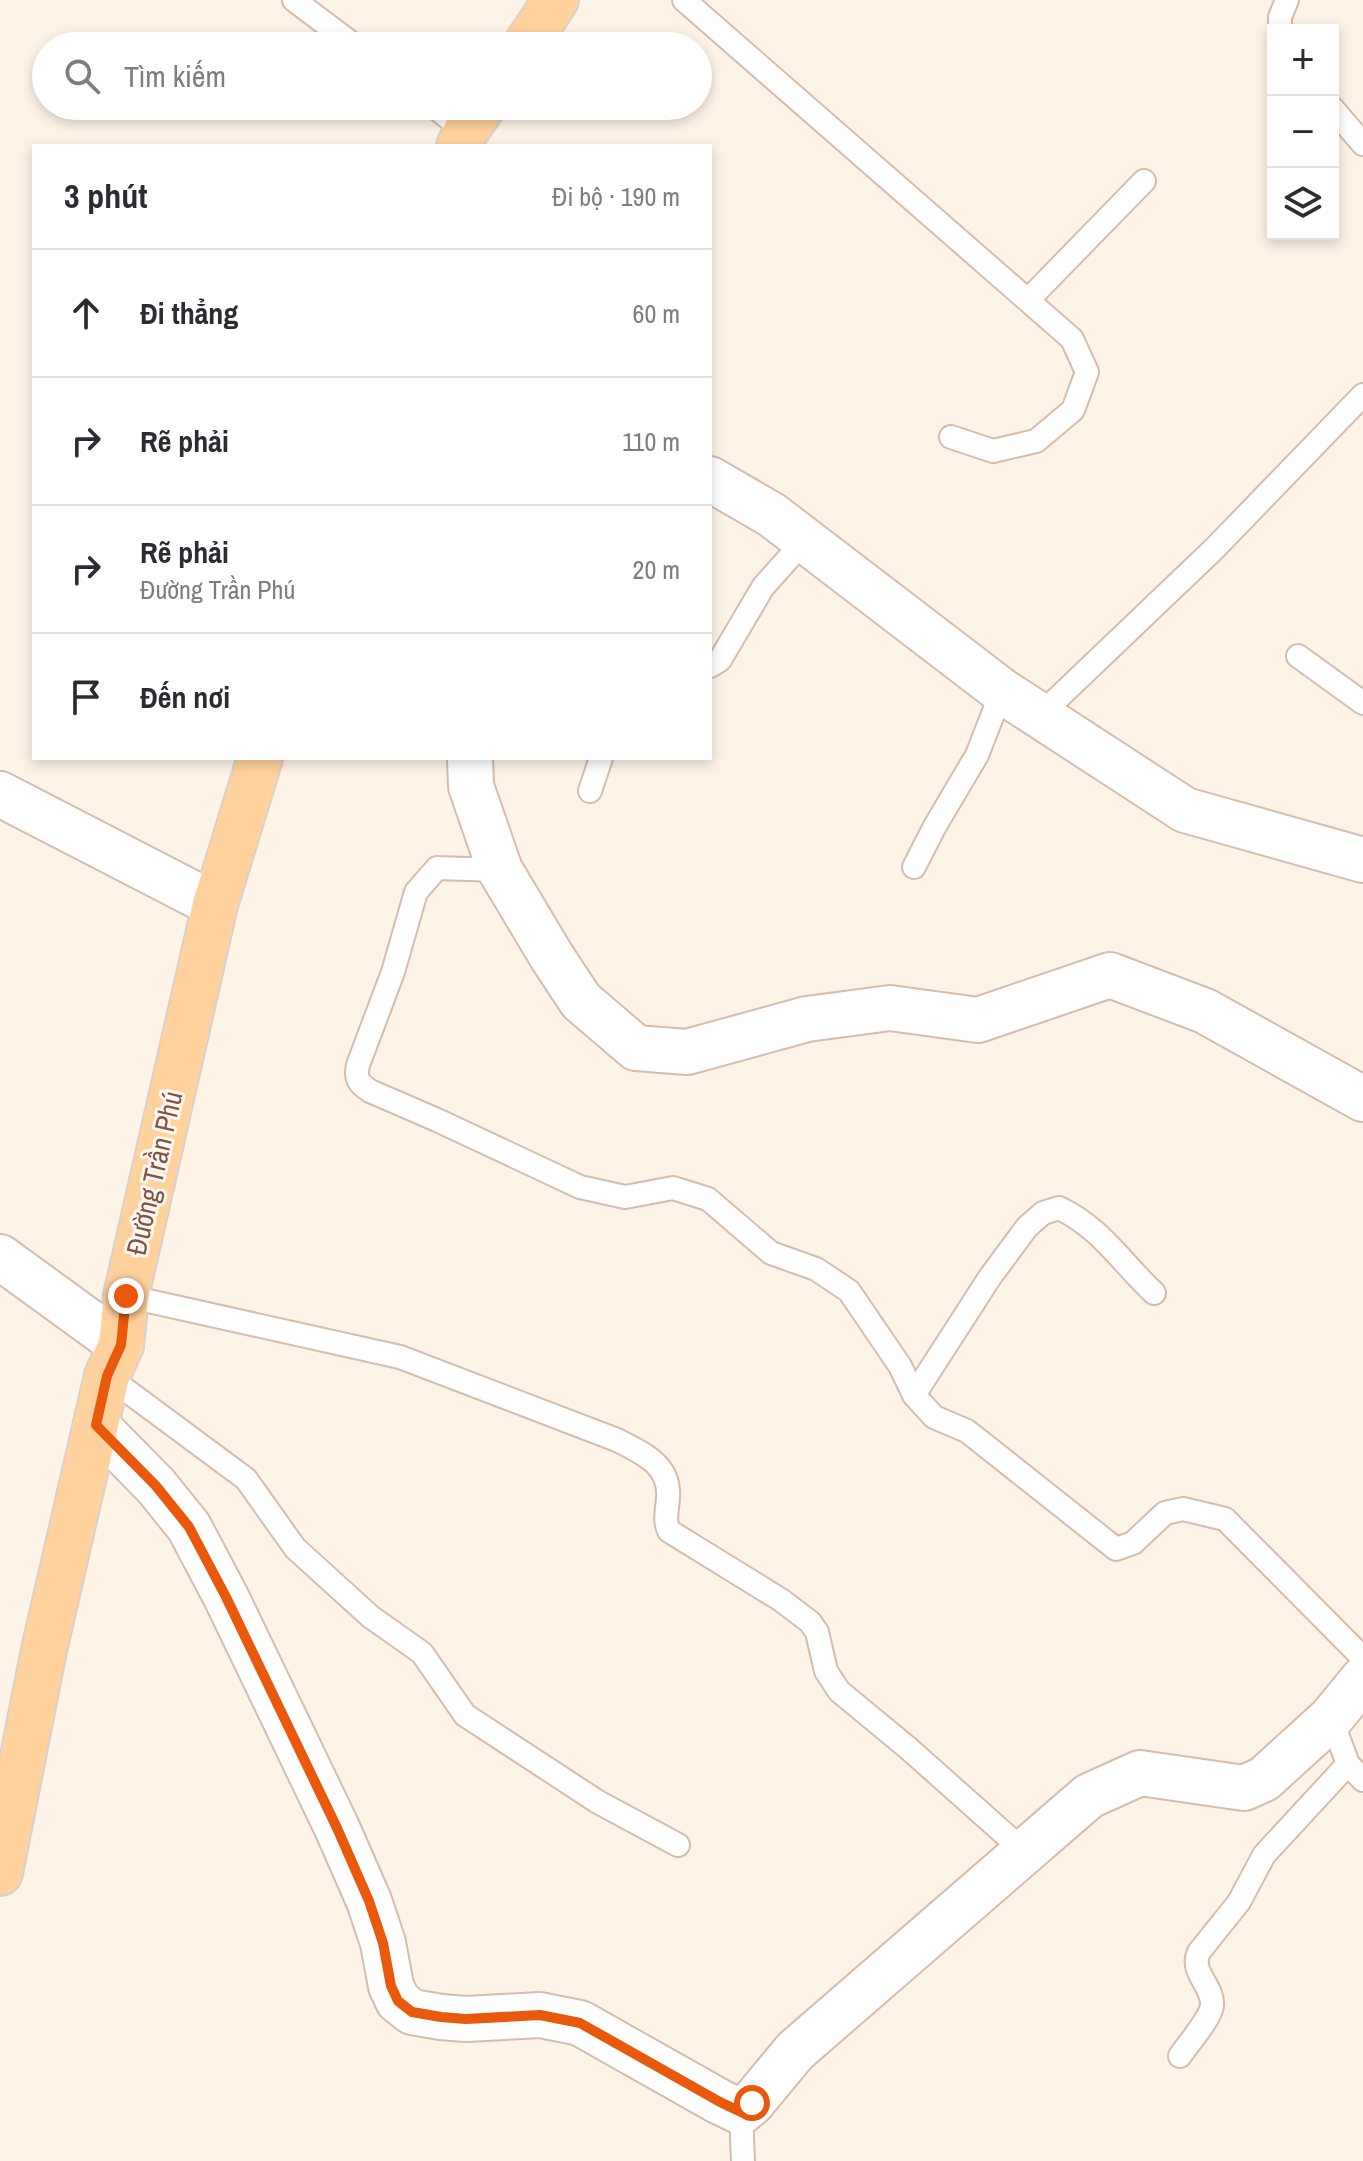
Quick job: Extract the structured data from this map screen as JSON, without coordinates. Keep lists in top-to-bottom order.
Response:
{
  "streets": {
    "main road": ["Đường Trần Phú"]
  },
  "page": {
    "map_buttons": ["+", "−"],
    "search": "Tìm kiếm",
    "heading": ["3 phút", "Đi bộ · 190 m"],
    "list": [
      ["Đi thẳng", "60 m"],
      ["Rẽ phải", "110 m"],
      ["Rẽ phải", "Đường Trần Phú", "20 m"],
      "Đến nơi"
    ]
  }
}
